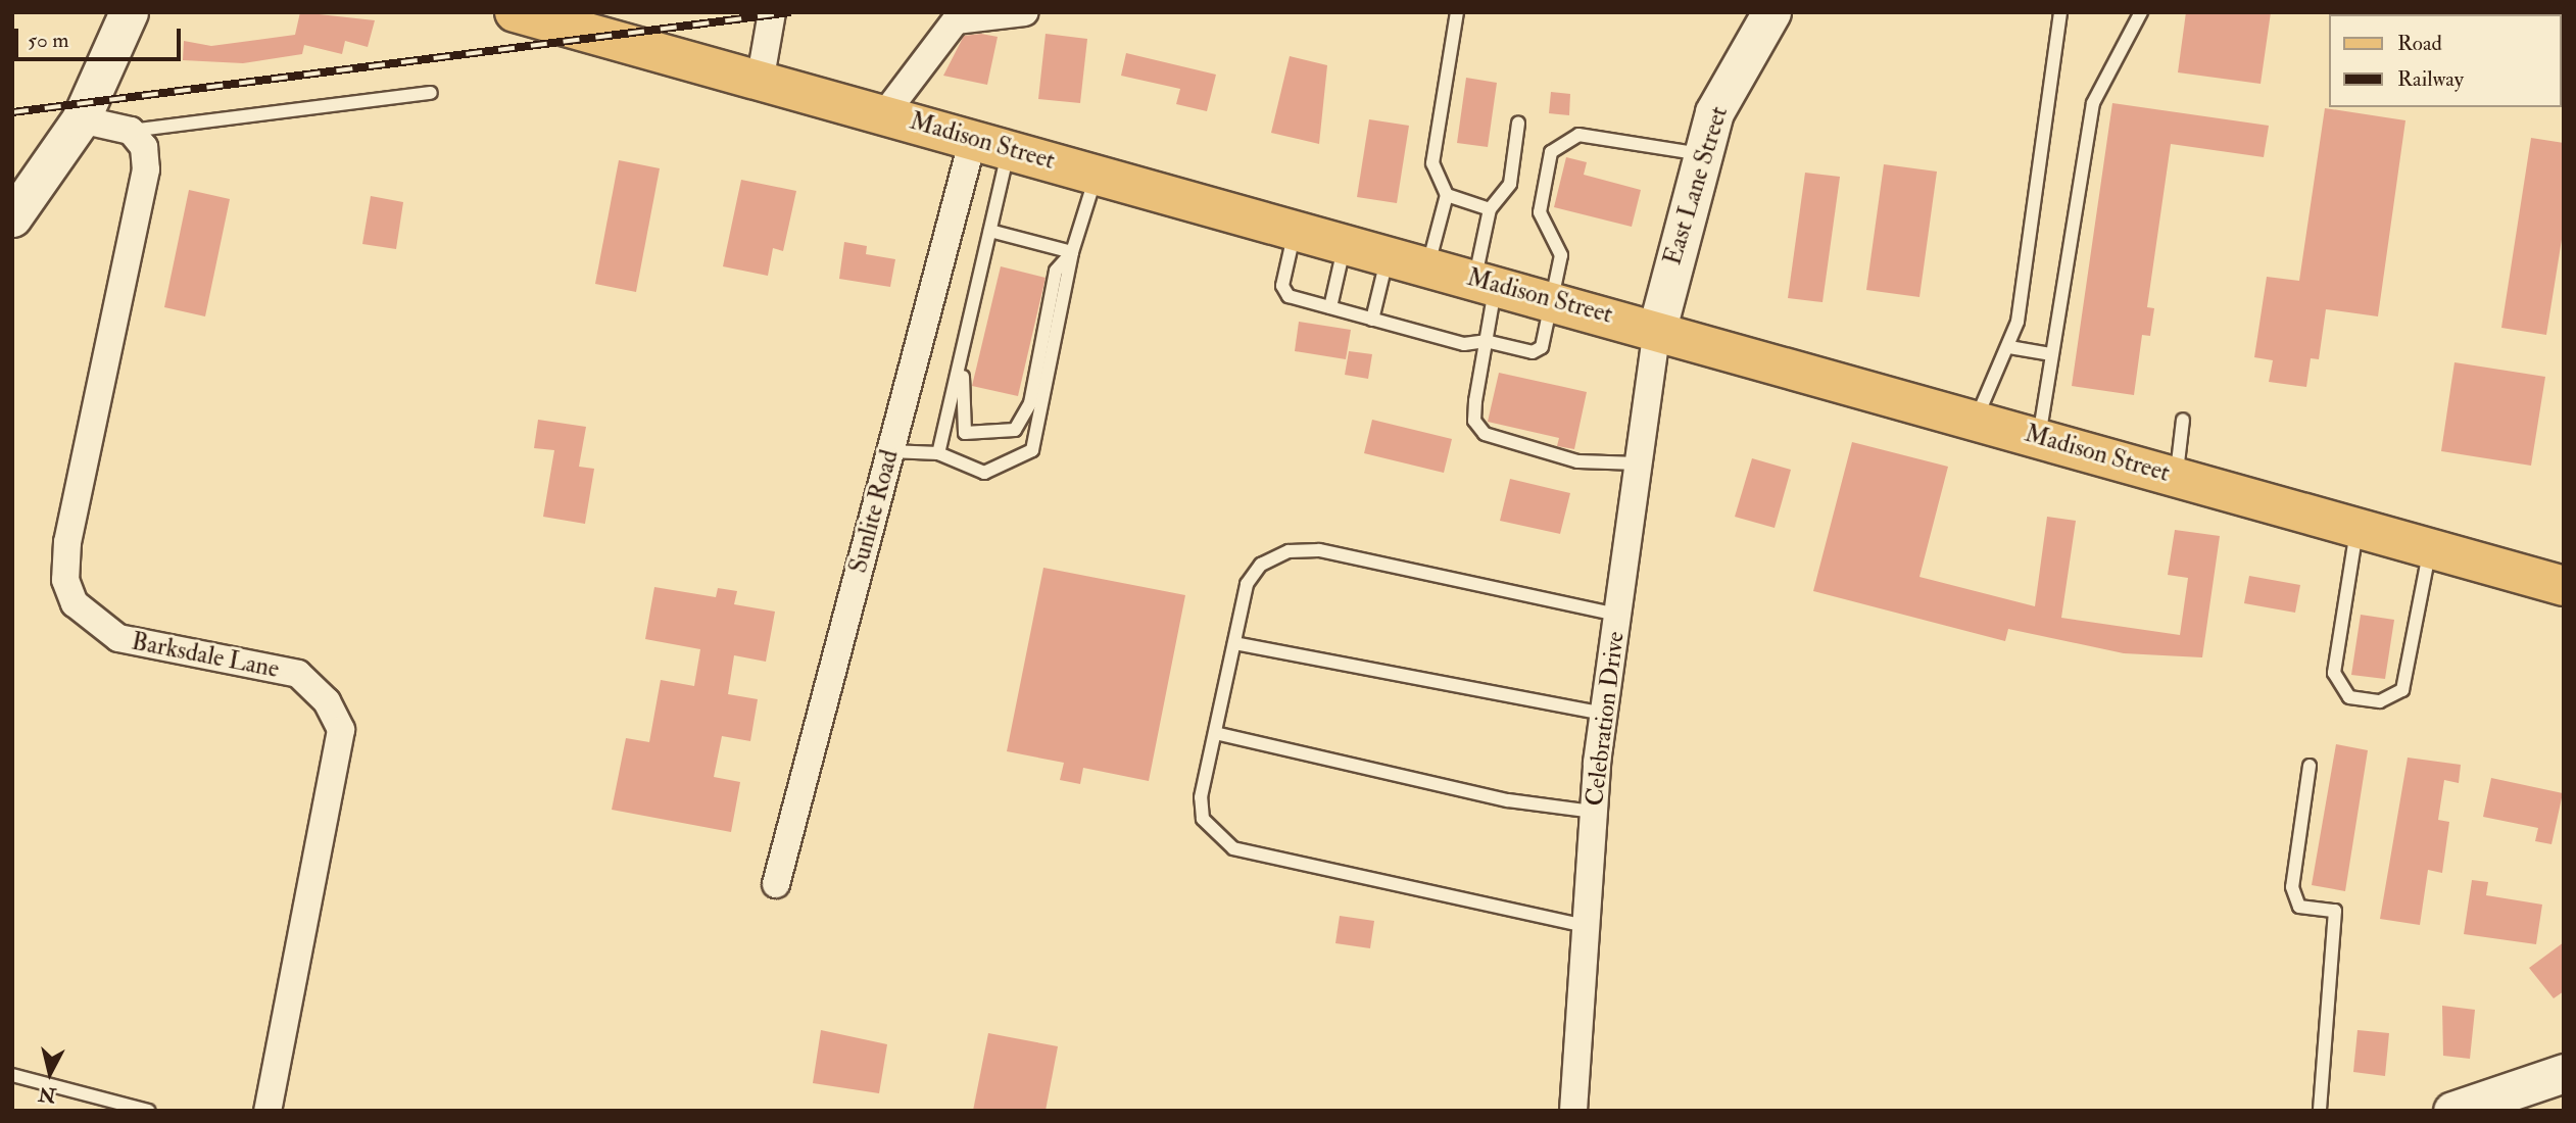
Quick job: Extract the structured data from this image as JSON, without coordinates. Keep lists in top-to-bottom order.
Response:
{
  "streets": {
    "main road": ["Madison Street"],
    "street": [
      "East Lane Street",
      "Sunlite Road",
      "Barksdale Lane",
      "Celebration Drive"
    ]
  },
  "crossings": [
    ["Madison Street", "East Lane Street"],
    ["Madison Street", "Sunlite Road"],
    ["Madison Street", "Celebration Drive"],
    ["East Lane Street", "Celebration Drive"]
  ],
  "legend": ["Road", "Railway"],
  "scale_bar": "50 m",
  "north": "bottom"
}
